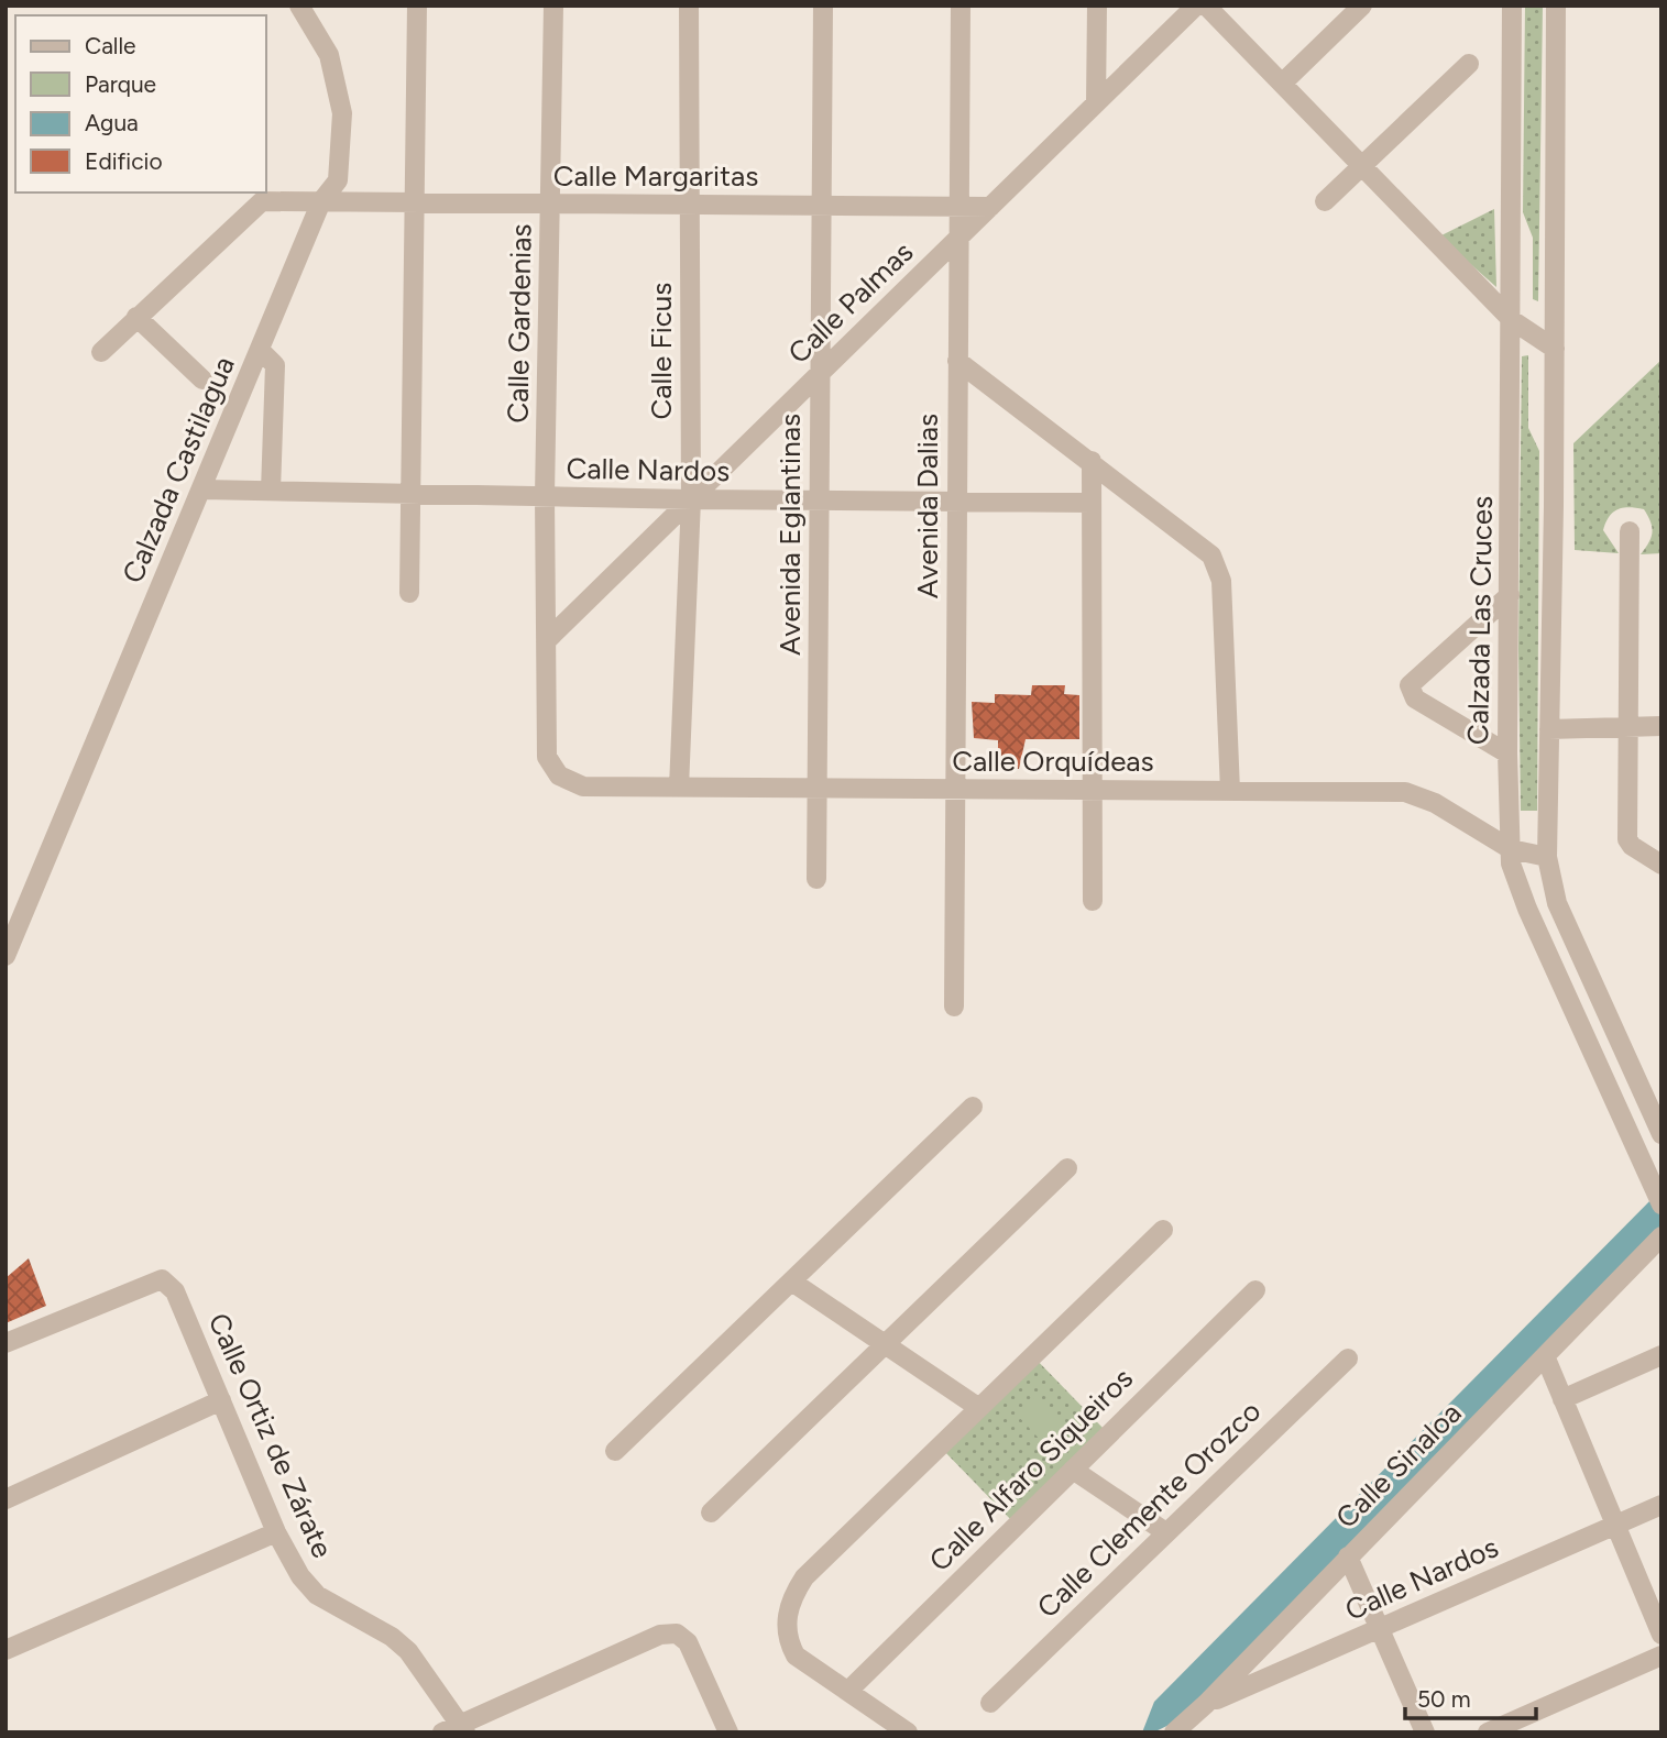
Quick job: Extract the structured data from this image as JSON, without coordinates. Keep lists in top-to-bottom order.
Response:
{
  "streets": {
    "street": [
      "Calle Margaritas",
      "Calle Palmas",
      "Calle Gardenias",
      "Calle Ficus",
      "Calzada Castilagua",
      "Calle Nardos",
      "Avenida Dalias",
      "Avenida Eglantinas",
      "Calzada Las Cruces",
      "Calle Orquídeas",
      "Calle Ortiz de Zárate",
      "Calle Sinaloa",
      "Calle Alfaro Siqueiros",
      "Calle Clemente Orozco"
    ]
  },
  "crossings": [
    ["Calle Margaritas", "Calle Palmas"],
    ["Calle Margaritas", "Calle Gardenias"],
    ["Calle Margaritas", "Calle Ficus"],
    ["Calle Margaritas", "Calzada Castilagua"],
    ["Calle Margaritas", "Avenida Dalias"],
    ["Calle Margaritas", "Avenida Eglantinas"],
    ["Calle Palmas", "Calle Gardenias"],
    ["Calle Palmas", "Calle Ficus"],
    ["Calle Palmas", "Calle Nardos"],
    ["Calle Palmas", "Avenida Dalias"],
    ["Calle Palmas", "Avenida Eglantinas"],
    ["Calle Gardenias", "Calle Nardos"],
    ["Calle Gardenias", "Calle Orquídeas"],
    ["Calle Ficus", "Calle Nardos"],
    ["Calle Ficus", "Calle Orquídeas"],
    ["Calzada Castilagua", "Calle Nardos"],
    ["Calle Nardos", "Avenida Dalias"],
    ["Calle Nardos", "Avenida Eglantinas"],
    ["Calle Nardos", "Calle Sinaloa"],
    ["Avenida Dalias", "Calle Orquídeas"],
    ["Avenida Eglantinas", "Calle Orquídeas"],
    ["Calzada Las Cruces", "Calle Orquídeas"]
  ],
  "legend": [
    "Calle",
    "Parque",
    "Agua",
    "Edificio"
  ],
  "scale_bar": "50 m"
}
